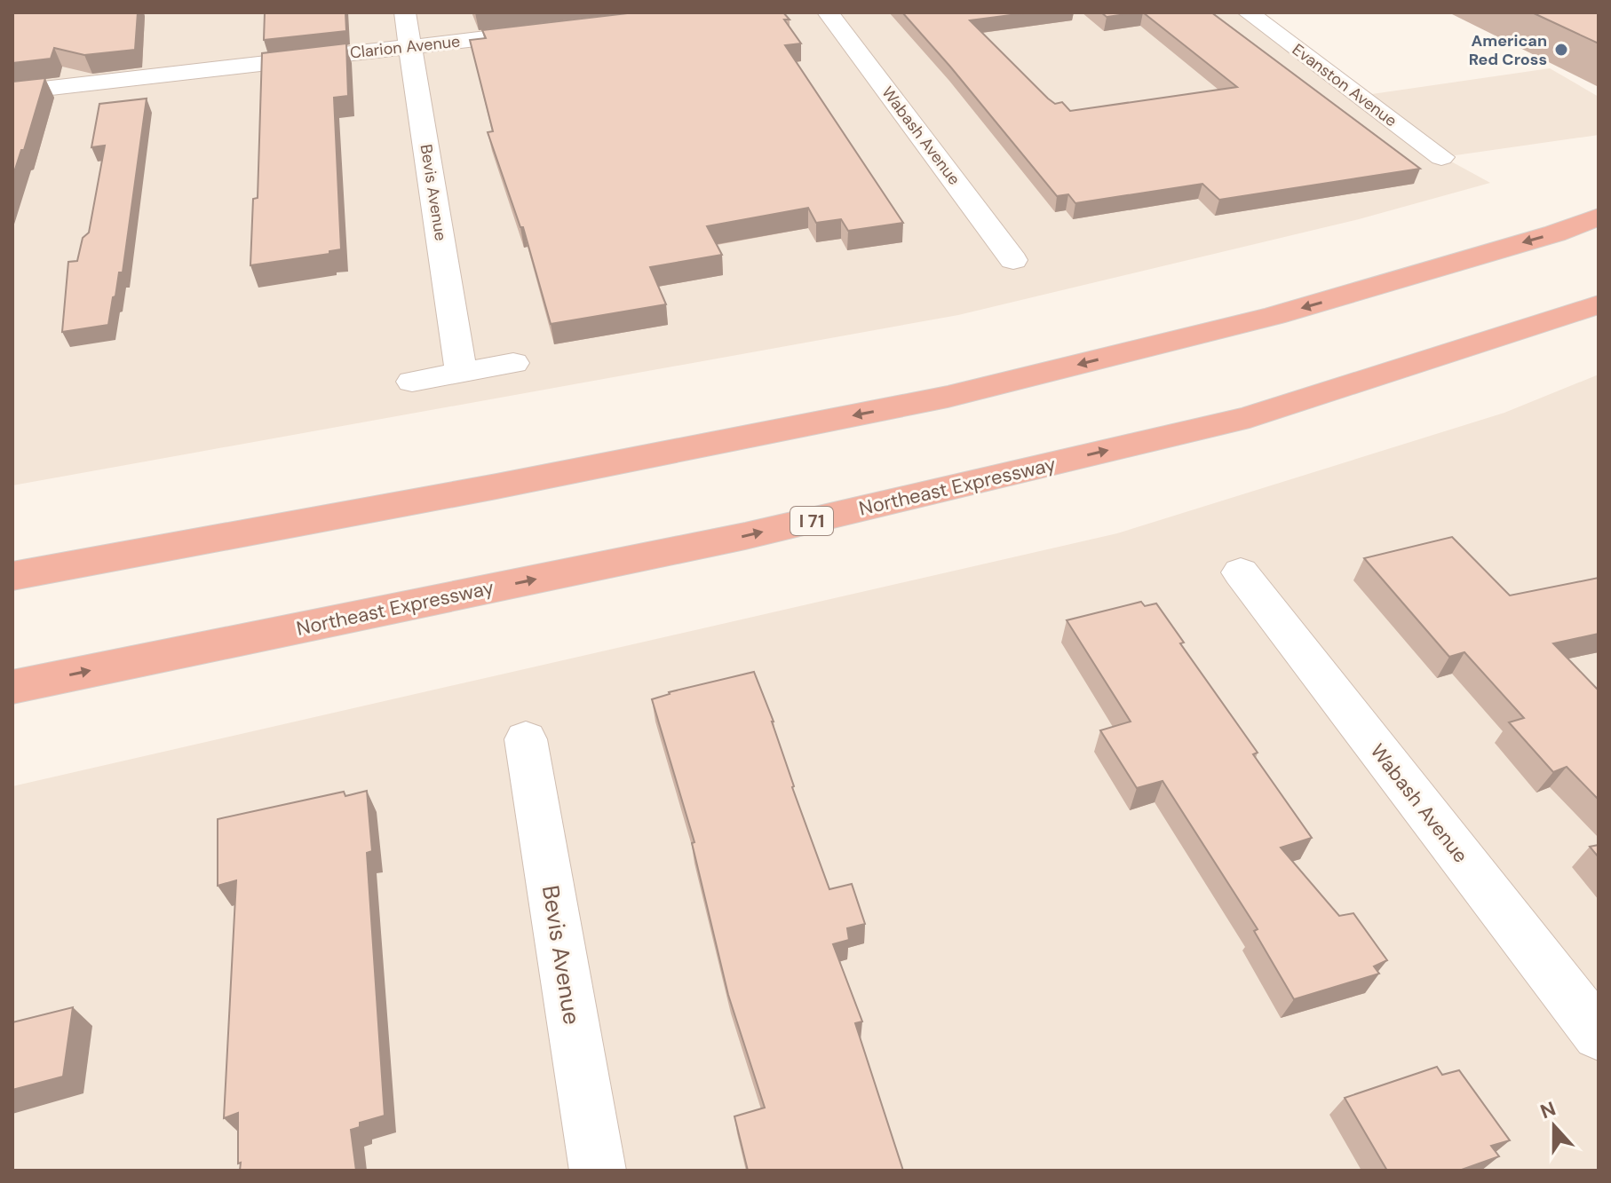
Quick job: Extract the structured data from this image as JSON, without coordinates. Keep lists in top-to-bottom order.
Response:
{
  "streets": {
    "highway": ["Northeast Expressway", "I 71"],
    "street": [
      "Clarion Avenue",
      "Evanston Avenue",
      "Wabash Avenue",
      "Bevis Avenue"
    ]
  },
  "crossings": [
    ["Clarion Avenue", "Bevis Avenue"]
  ],
  "places": ["American Red Cross"],
  "north": "top"
}
